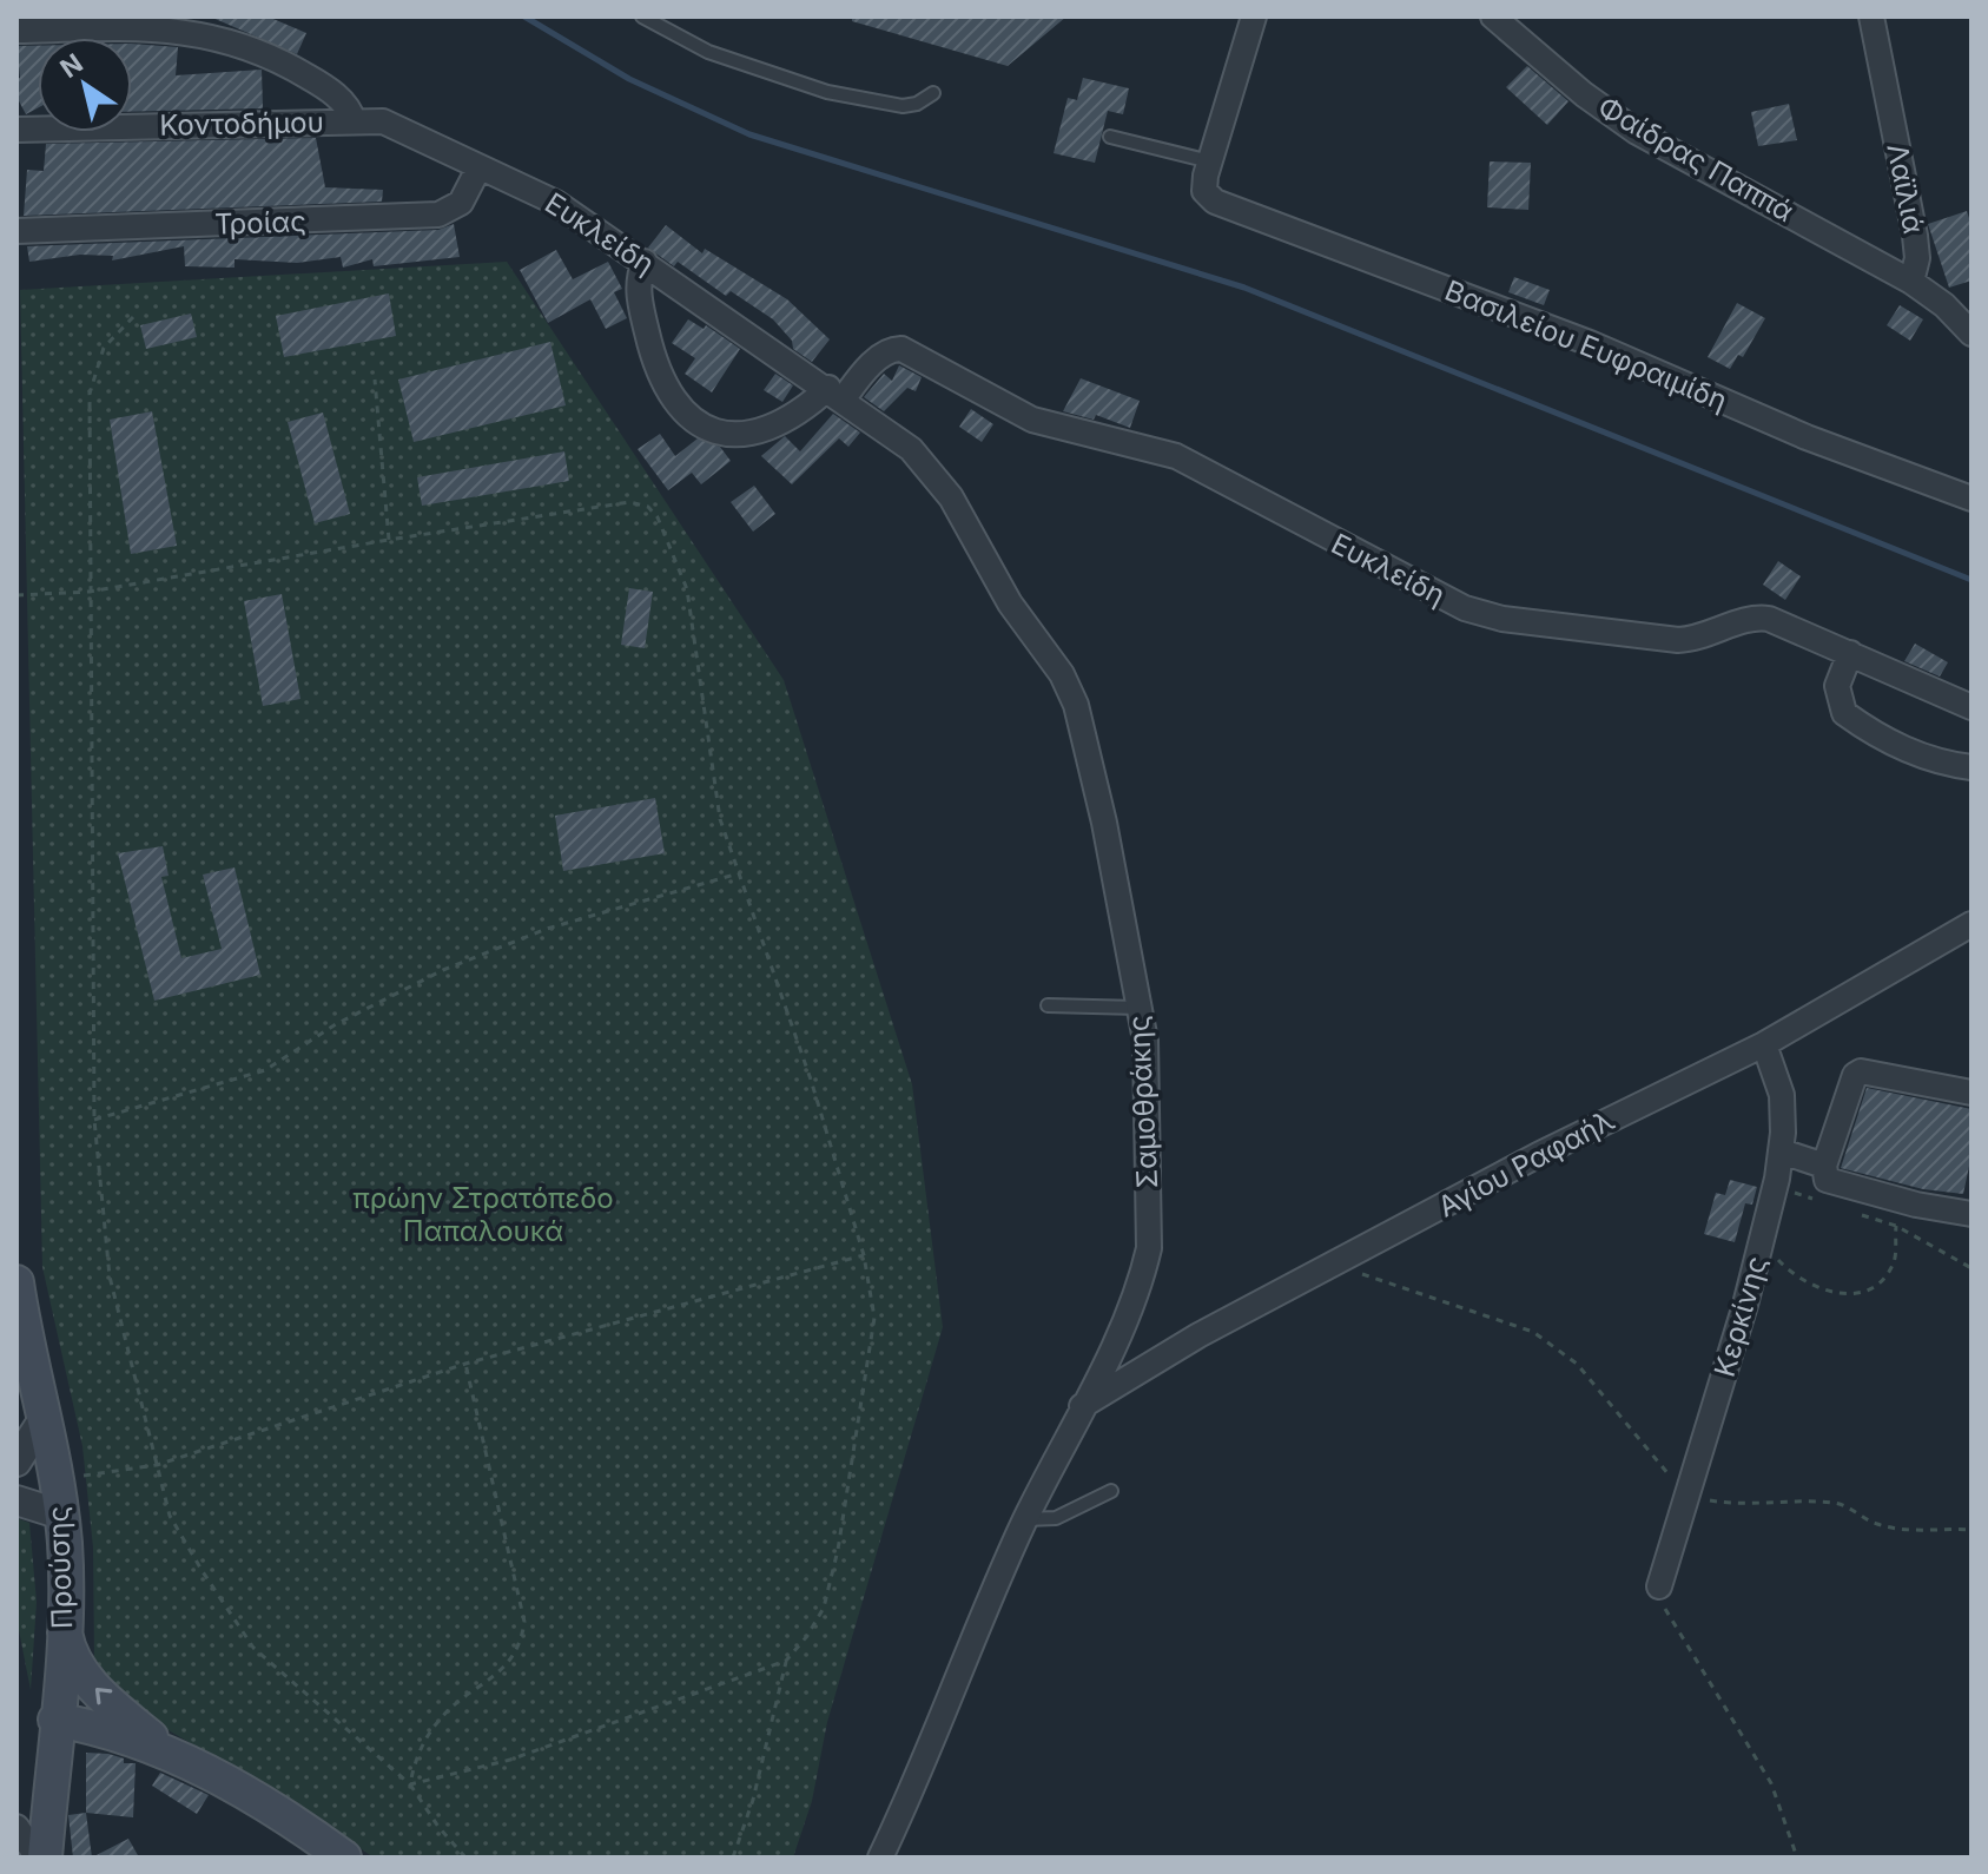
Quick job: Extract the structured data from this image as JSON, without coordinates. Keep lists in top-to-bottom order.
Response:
{
  "streets": {
    "main road": ["Προύσης"],
    "street": [
      "Κοντοδήμου",
      "Φαίδρας Παππά",
      "Λαϊλιά",
      "Τροίας",
      "Ευκλείδη",
      "Βασιλείου Ευφραιμίδη",
      "Σαμοθράκης",
      "Αγίου Ραφαήλ",
      "Κερκίνης"
    ]
  },
  "crossings": [
    ["Κοντοδήμου", "Ευκλείδη"],
    ["Φαίδρας Παππά", "Λαϊλιά"],
    ["Τροίας", "Ευκλείδη"],
    ["Ευκλείδη", "Σαμοθράκης"],
    ["Σαμοθράκης", "Αγίου Ραφαήλ"],
    ["Αγίου Ραφαήλ", "Κερκίνης"]
  ],
  "parks": ["πρώην Στρατόπεδο Παπαλουκά"],
  "north": "top left"
}
